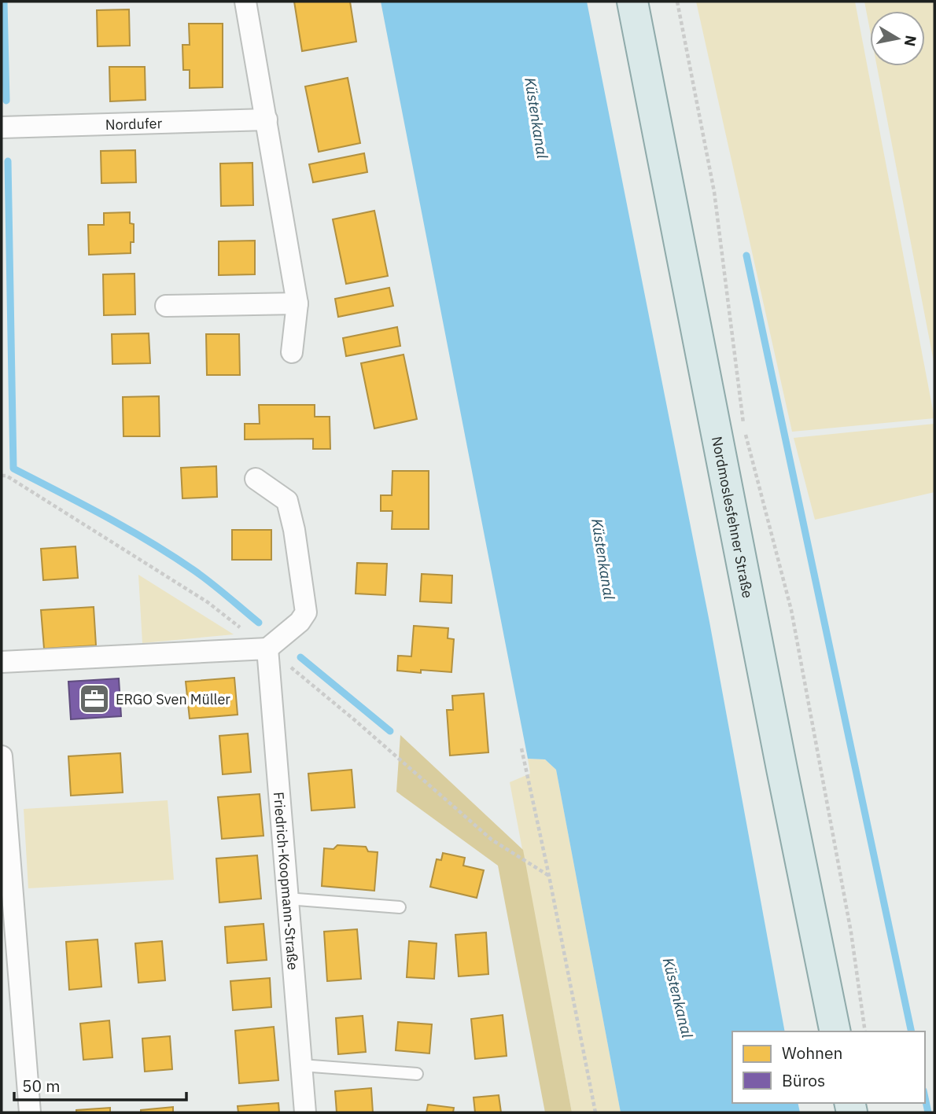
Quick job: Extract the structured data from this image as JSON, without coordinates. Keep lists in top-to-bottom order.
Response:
{
  "streets": {
    "main road": ["Nordmoslesfehner Straße"],
    "street": ["Nordufer", "Friedrich-Koopmann-Straße"]
  },
  "water": ["Küstenkanal"],
  "places": {
    "office": ["ERGO Sven Müller"]
  },
  "legend": ["Wohnen", "Büros"],
  "scale_bar": "50 m",
  "north": "right"
}
